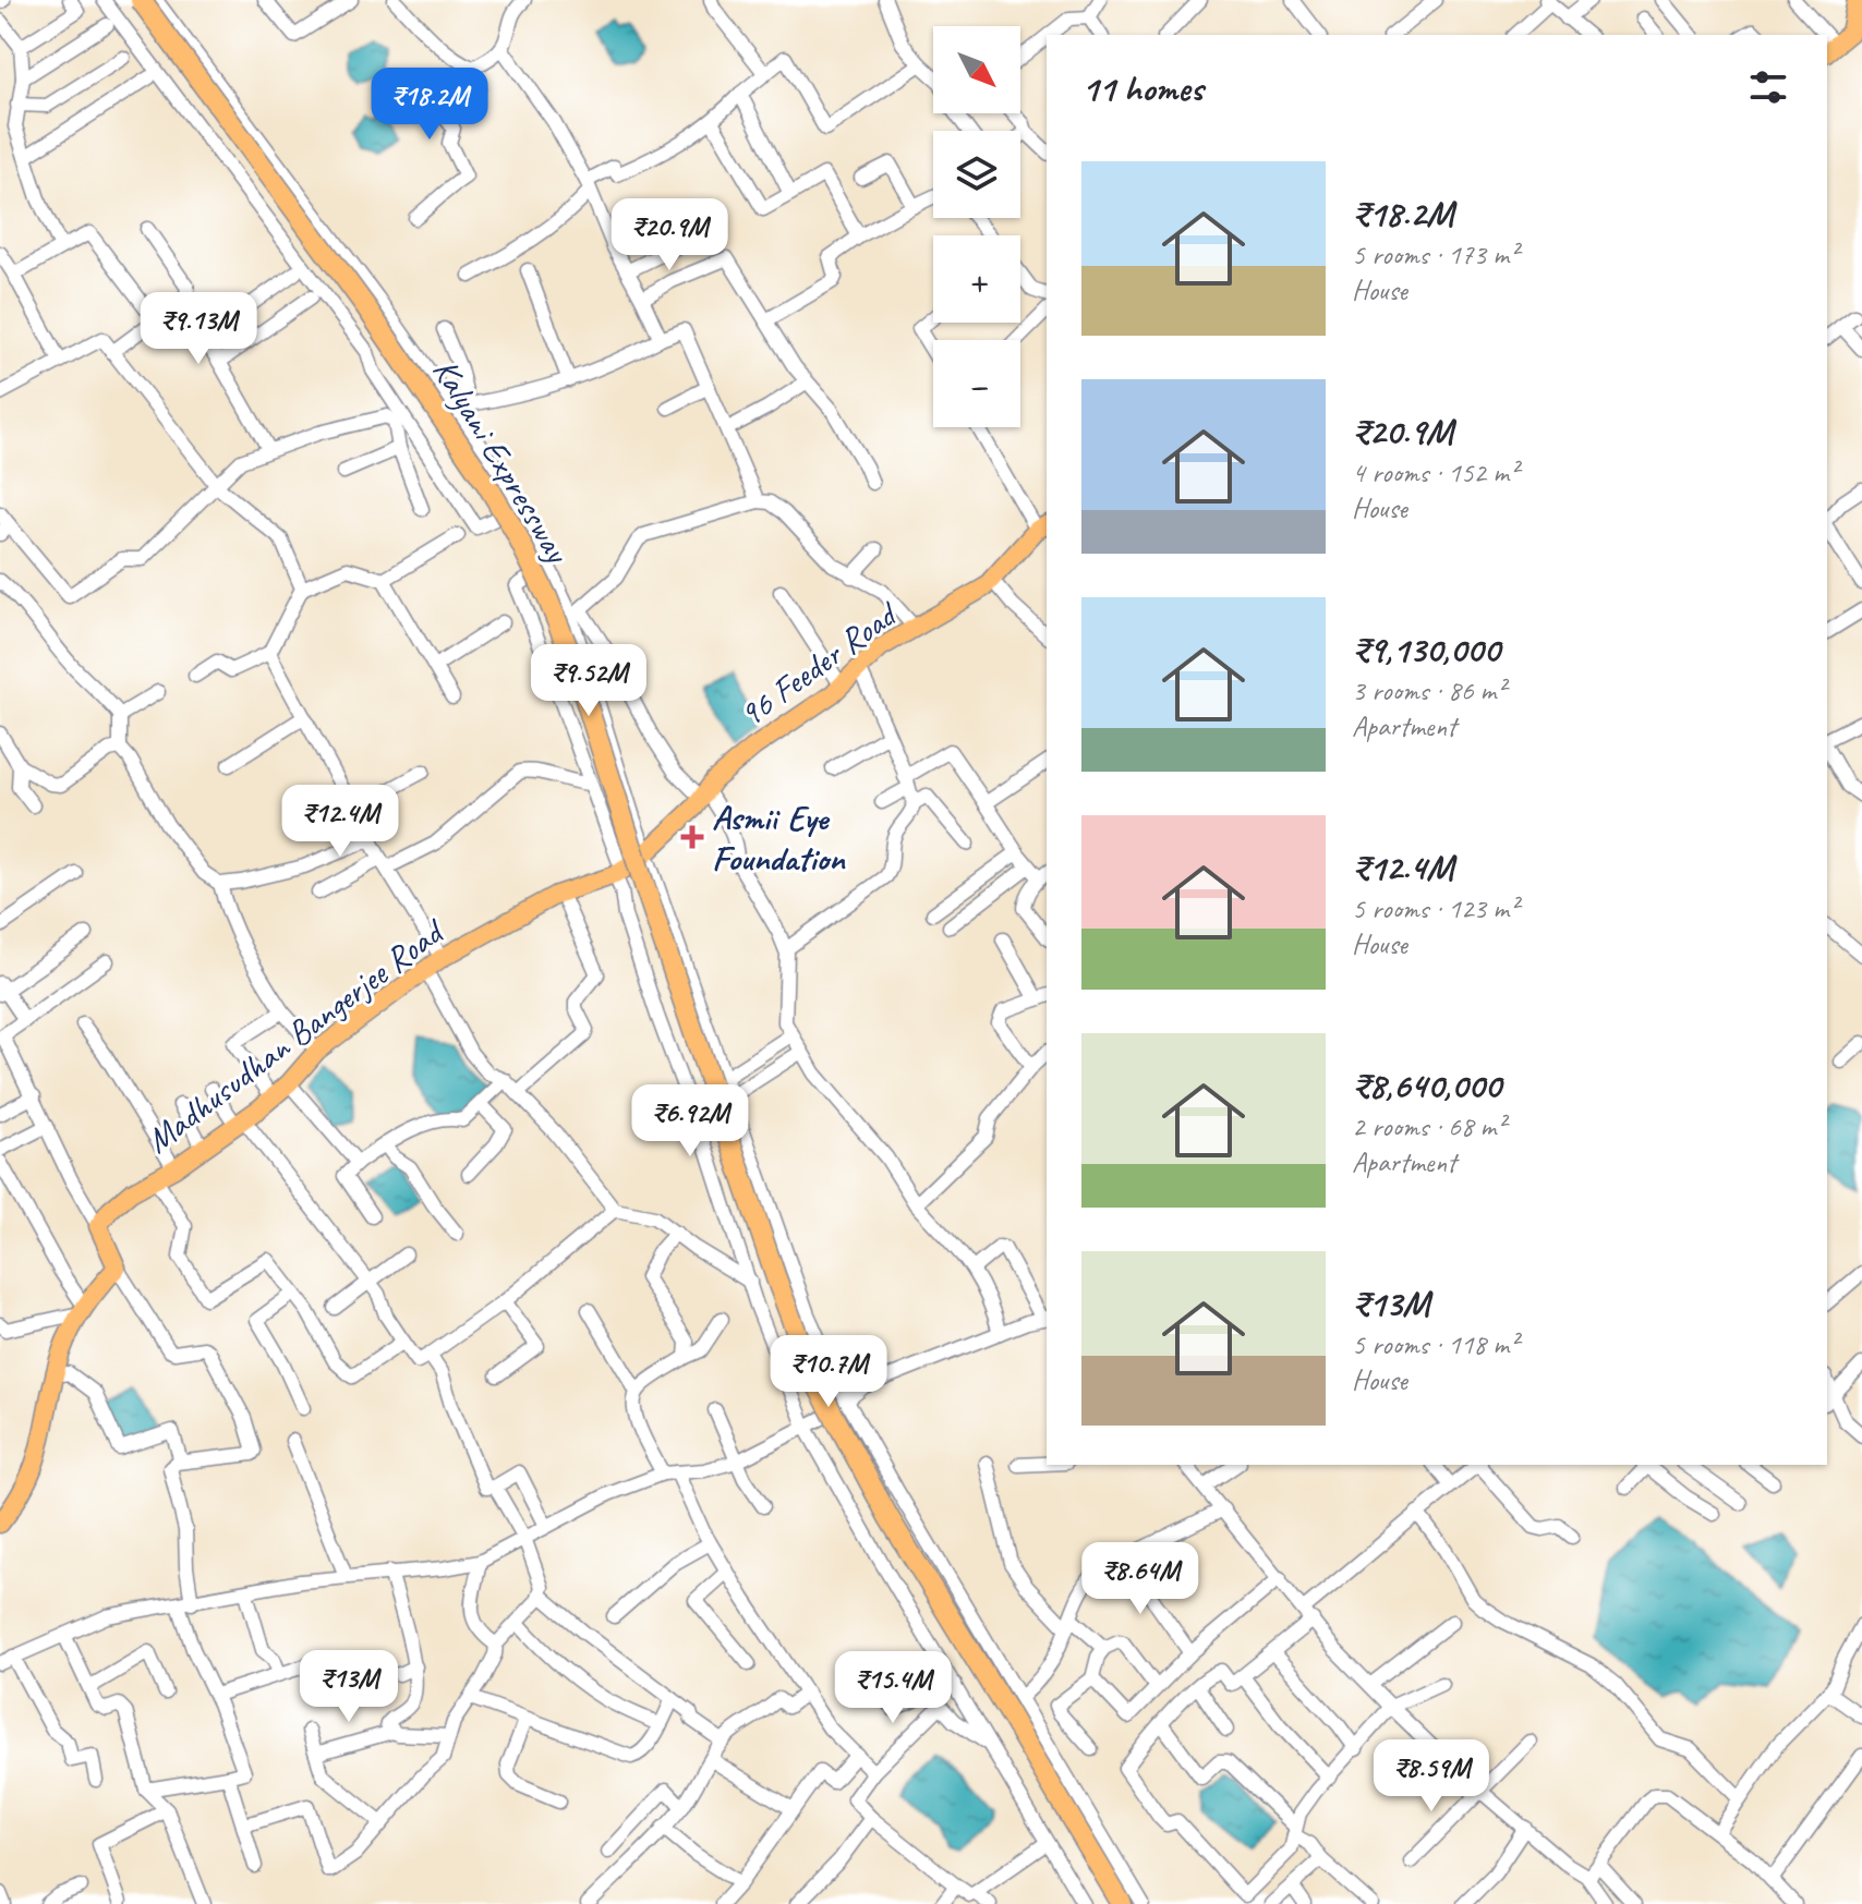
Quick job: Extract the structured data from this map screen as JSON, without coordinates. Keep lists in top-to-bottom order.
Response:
{
  "streets": {
    "highway": ["Kalyani Expressway"],
    "main road": ["96 Feeder Road", "Madhusudhan Bangerjee Road"]
  },
  "crossings": [
    ["Kalyani Expressway", "96 Feeder Road"],
    ["96 Feeder Road", "Madhusudhan Bangerjee Road"]
  ],
  "places": {
    "health": ["Asmii Eye Foundation"]
  },
  "north": "bottom right",
  "page": {
    "map_buttons": ["+", "−"],
    "heading": "11 homes",
    "price": [
      "₹18.2M",
      "₹20.9M",
      "₹9.13M",
      "₹9.52M",
      "₹12.4M",
      "₹6.92M",
      "₹10.7M",
      "₹8.64M",
      "₹13M",
      "₹15.4M",
      "₹8.59M"
    ],
    "list": [
      {
        "name": "₹18.2M",
        "note": "5 rooms · 173 m² · House"
      },
      {
        "name": "₹20.9M",
        "note": "4 rooms · 152 m² · House"
      },
      {
        "name": "₹9,130,000",
        "note": "3 rooms · 86 m² · Apartment"
      },
      {
        "name": "₹12.4M",
        "note": "5 rooms · 123 m² · House"
      },
      {
        "name": "₹8,640,000",
        "note": "2 rooms · 68 m² · Apartment"
      },
      {
        "name": "₹13M",
        "note": "5 rooms · 118 m² · House"
      }
    ]
  }
}
